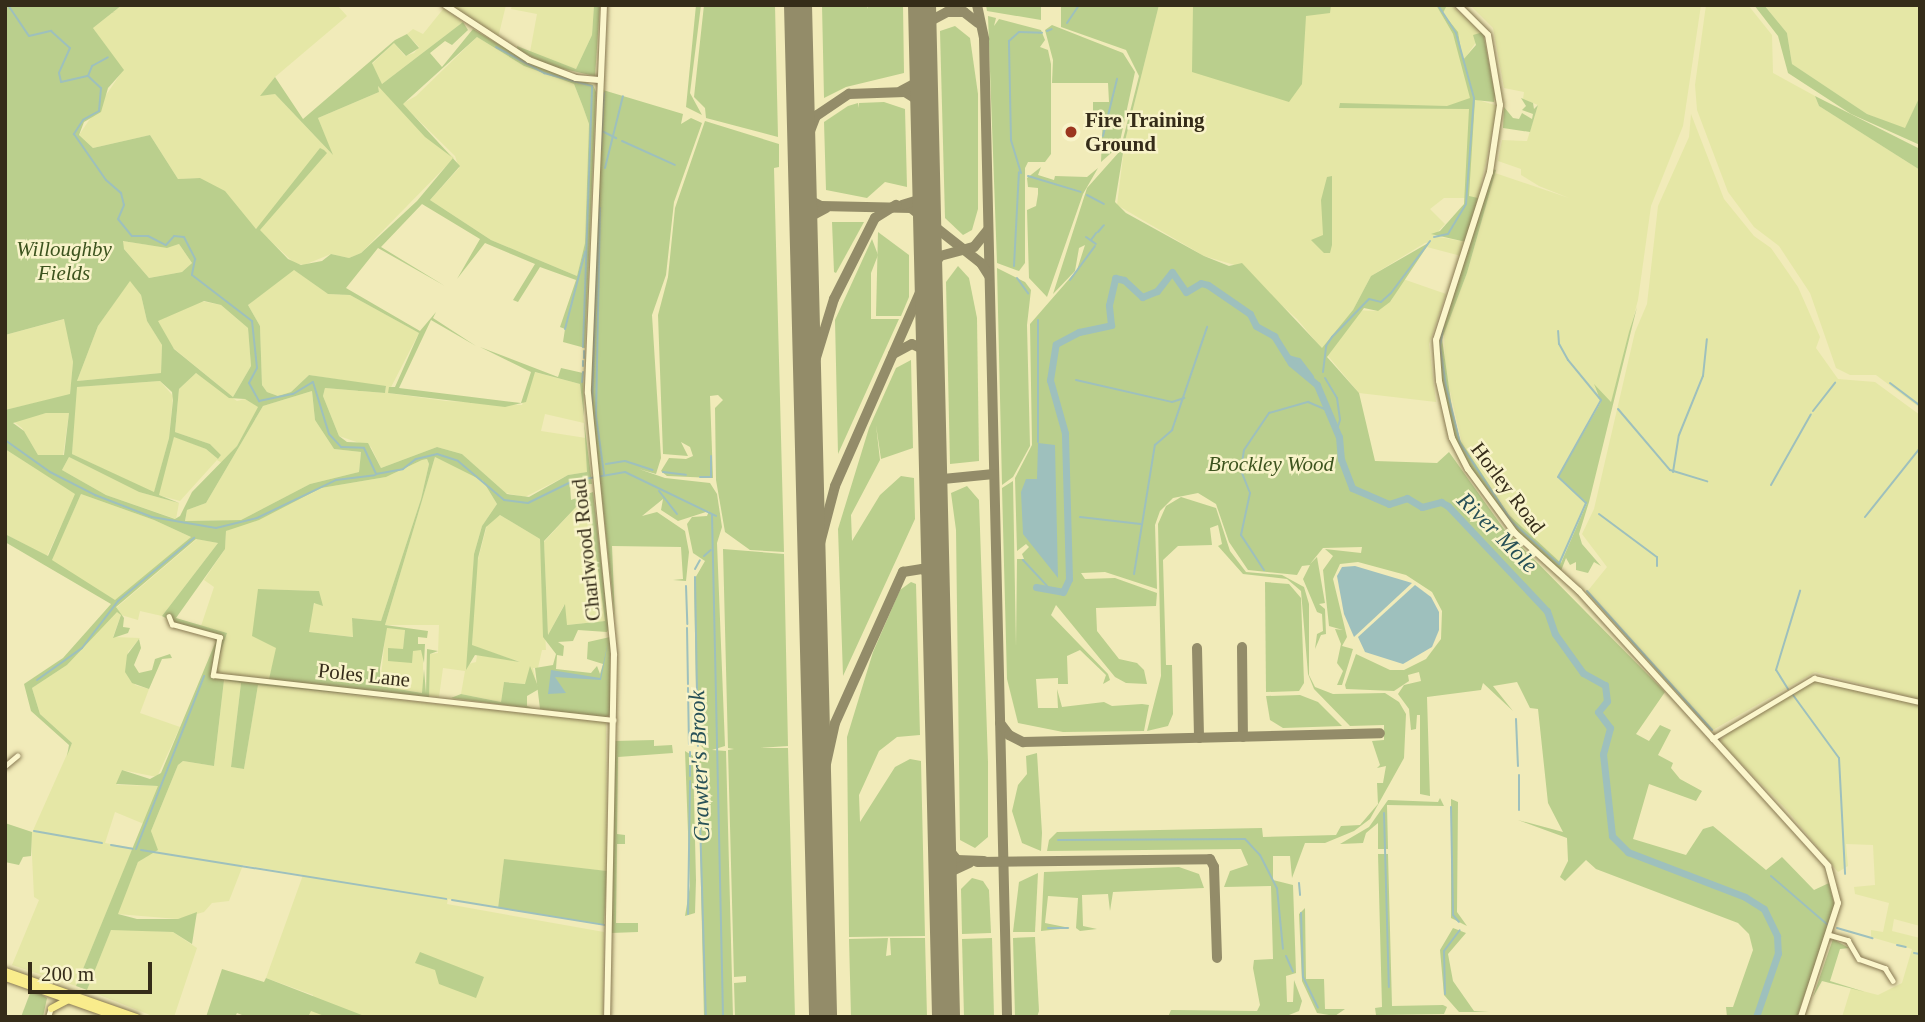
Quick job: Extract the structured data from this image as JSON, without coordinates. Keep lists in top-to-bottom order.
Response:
{
  "streets": {
    "street": ["Horley Road", "Charlwood Road", "Poles Lane"]
  },
  "crossings": [
    ["Charlwood Road", "Poles Lane"]
  ],
  "water": ["River Mole", "Crawter's Brook"],
  "parks": ["Willoughby Fields", "Brockley Wood"],
  "places": ["Fire Training Ground"],
  "scale_bar": "200 m"
}
